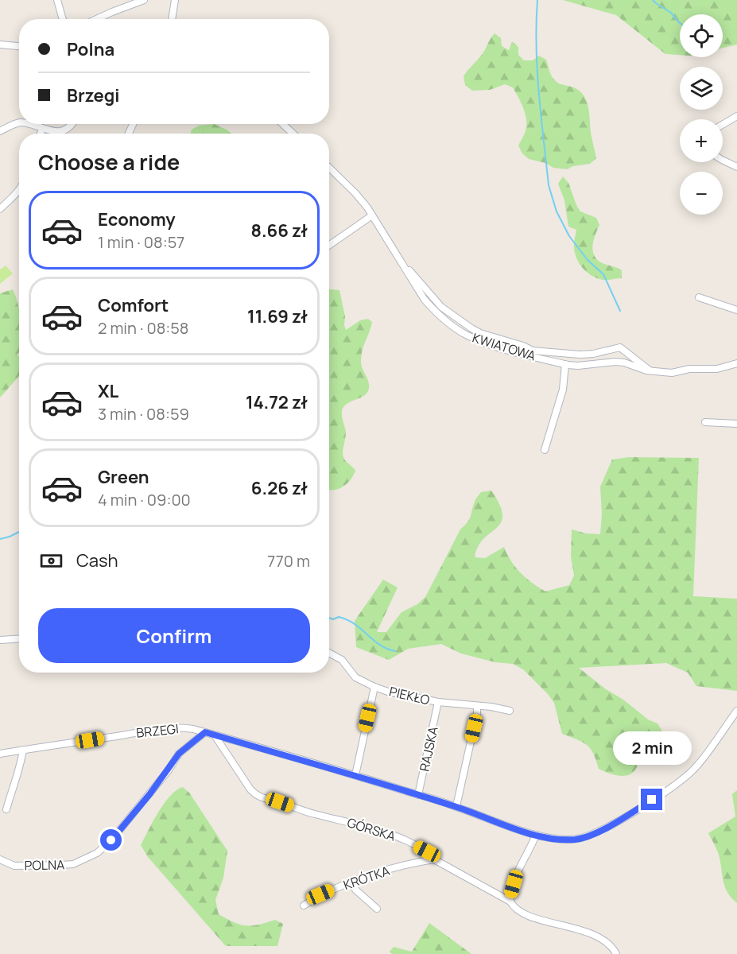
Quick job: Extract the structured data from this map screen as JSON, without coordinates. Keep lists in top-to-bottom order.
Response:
{
  "streets": {
    "street": [
      "KWIATOWA",
      "PIEKŁO",
      "BRZEGI",
      "RAJSKA",
      "GÓRSKA",
      "POLNA",
      "KRÓTKA"
    ]
  },
  "crossings": [
    ["PIEKŁO", "RAJSKA"],
    ["BRZEGI", "RAJSKA"],
    ["BRZEGI", "GÓRSKA"],
    ["BRZEGI", "POLNA"],
    ["GÓRSKA", "KRÓTKA"]
  ],
  "page": {
    "map_buttons": ["+", "−"],
    "banner": ["Polna", "Brzegi"],
    "heading": "Choose a ride",
    "list": [
      {
        "name": "Economy",
        "note": "1 min · 08:57",
        "value": "8.66 zł"
      },
      {
        "name": "Comfort",
        "note": "2 min · 08:58",
        "value": "11.69 zł"
      },
      {
        "name": "XL",
        "note": "3 min · 08:59",
        "value": "14.72 zł"
      },
      {
        "name": "Green",
        "note": "4 min · 09:00",
        "value": "6.26 zł"
      }
    ],
    "pay": ["Cash", "770 m"],
    "buttons": "Confirm",
    "bubble": "2 min"
  }
}
